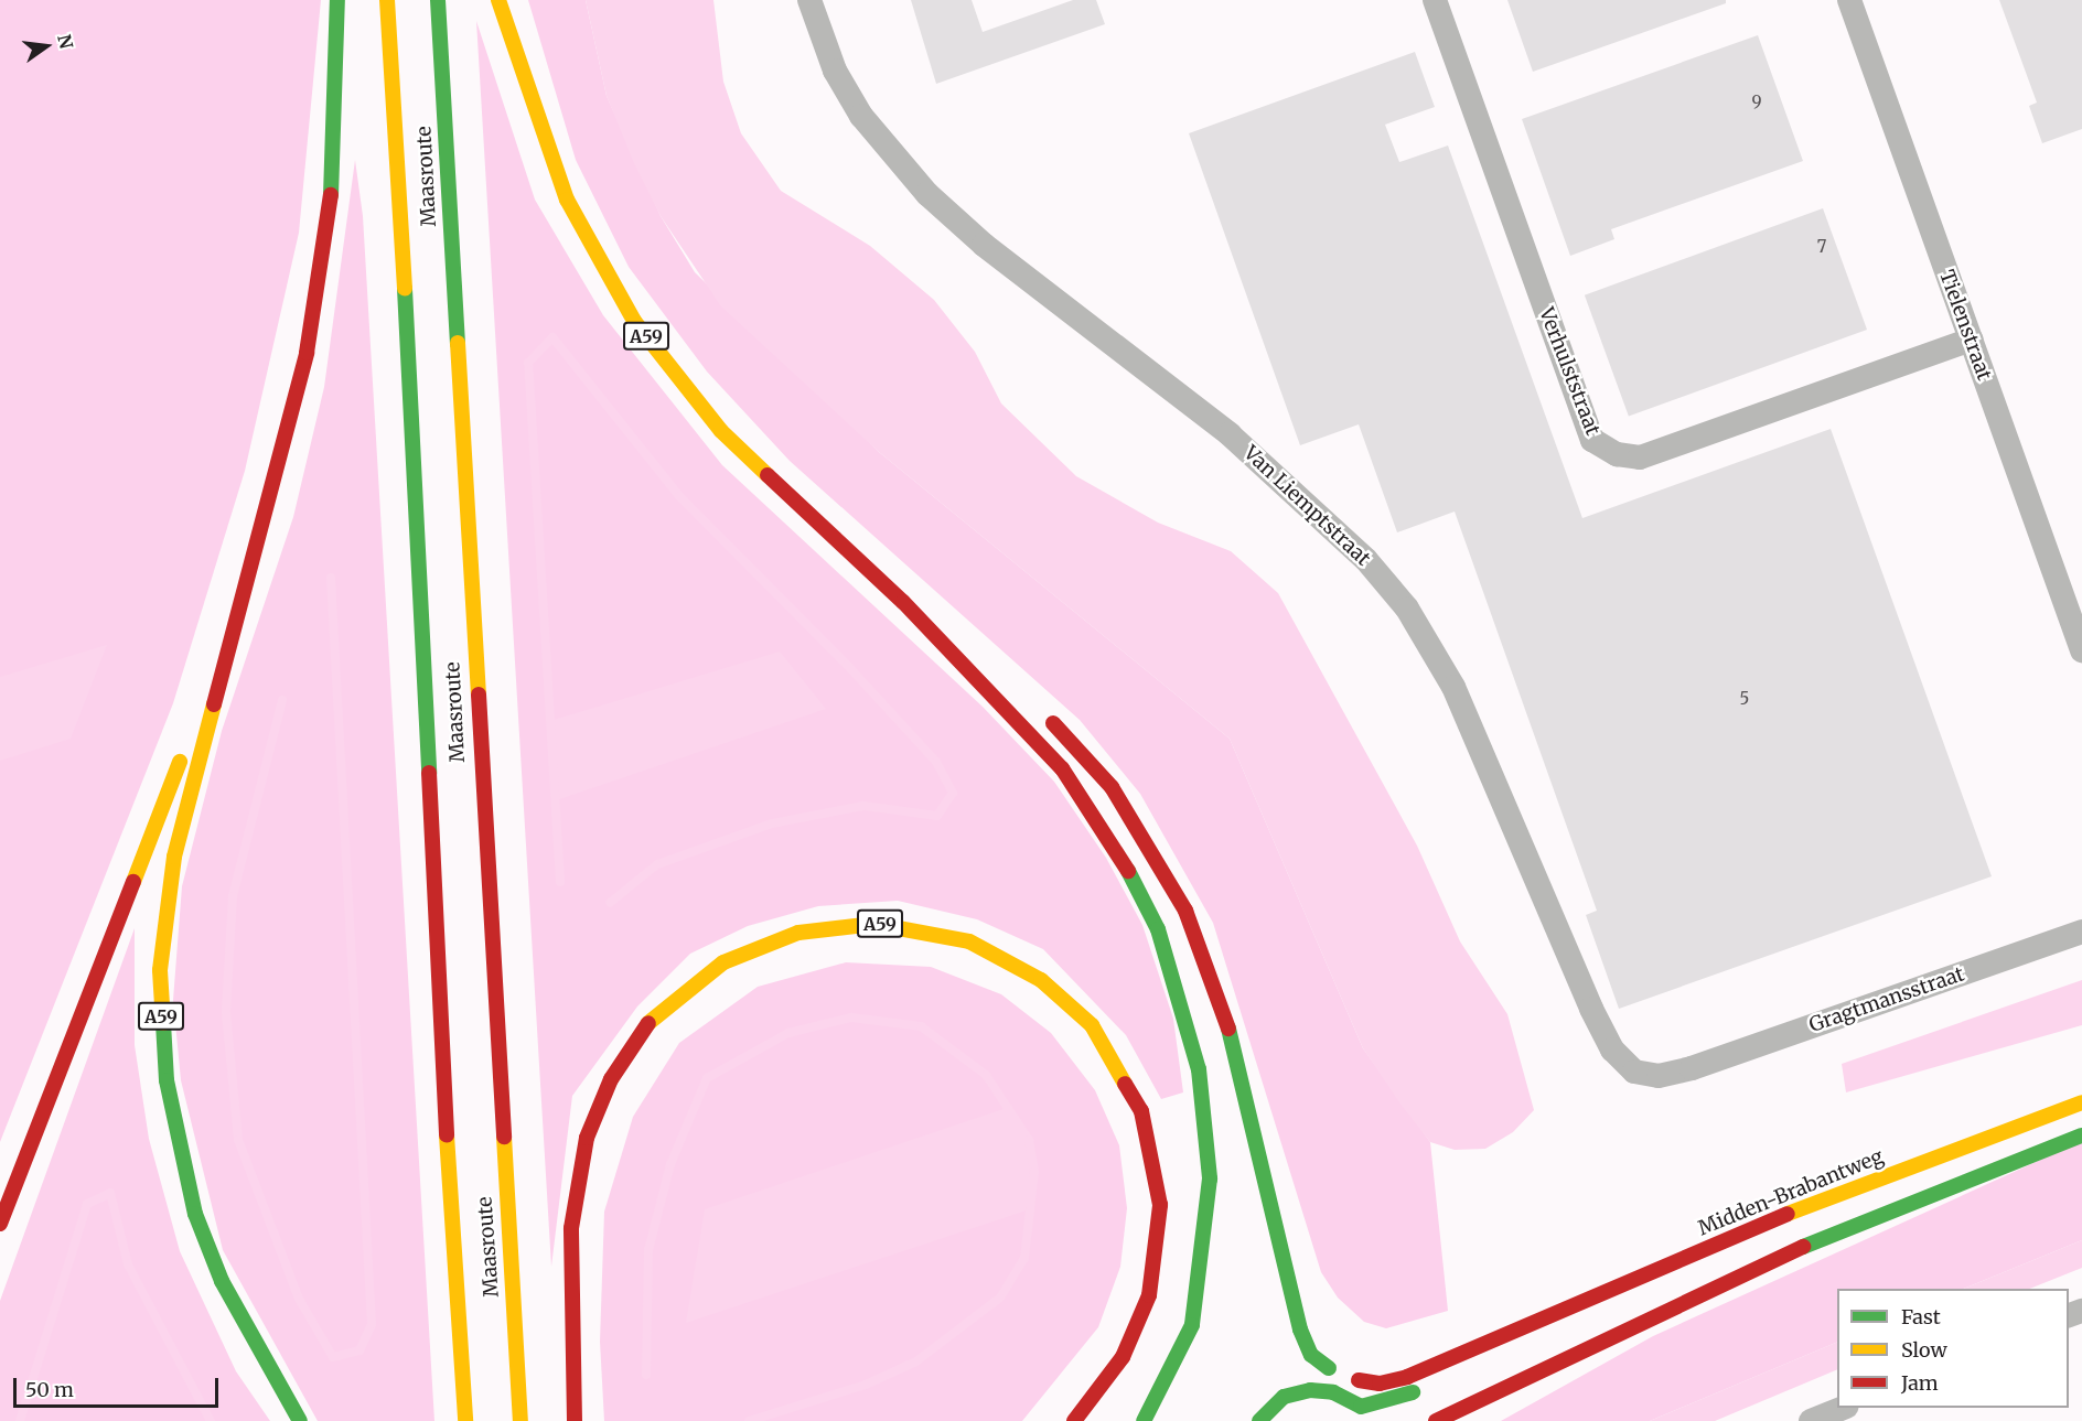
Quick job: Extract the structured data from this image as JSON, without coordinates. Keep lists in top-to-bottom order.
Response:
{
  "streets": {
    "main road": ["Maasroute", "A59", "Midden-Brabantweg"],
    "street": [
      "Tielenstraat",
      "Verhulststraat",
      "Van Liemptstraat",
      "Gragtmansstraat"
    ]
  },
  "crossings": [
    ["Tielenstraat", "Verhulststraat"],
    ["Van Liemptstraat", "Gragtmansstraat"]
  ],
  "house_numbers": ["9", "7", "5"],
  "legend": ["Fast", "Slow", "Jam"],
  "scale_bar": "50 m",
  "north": "right"
}
